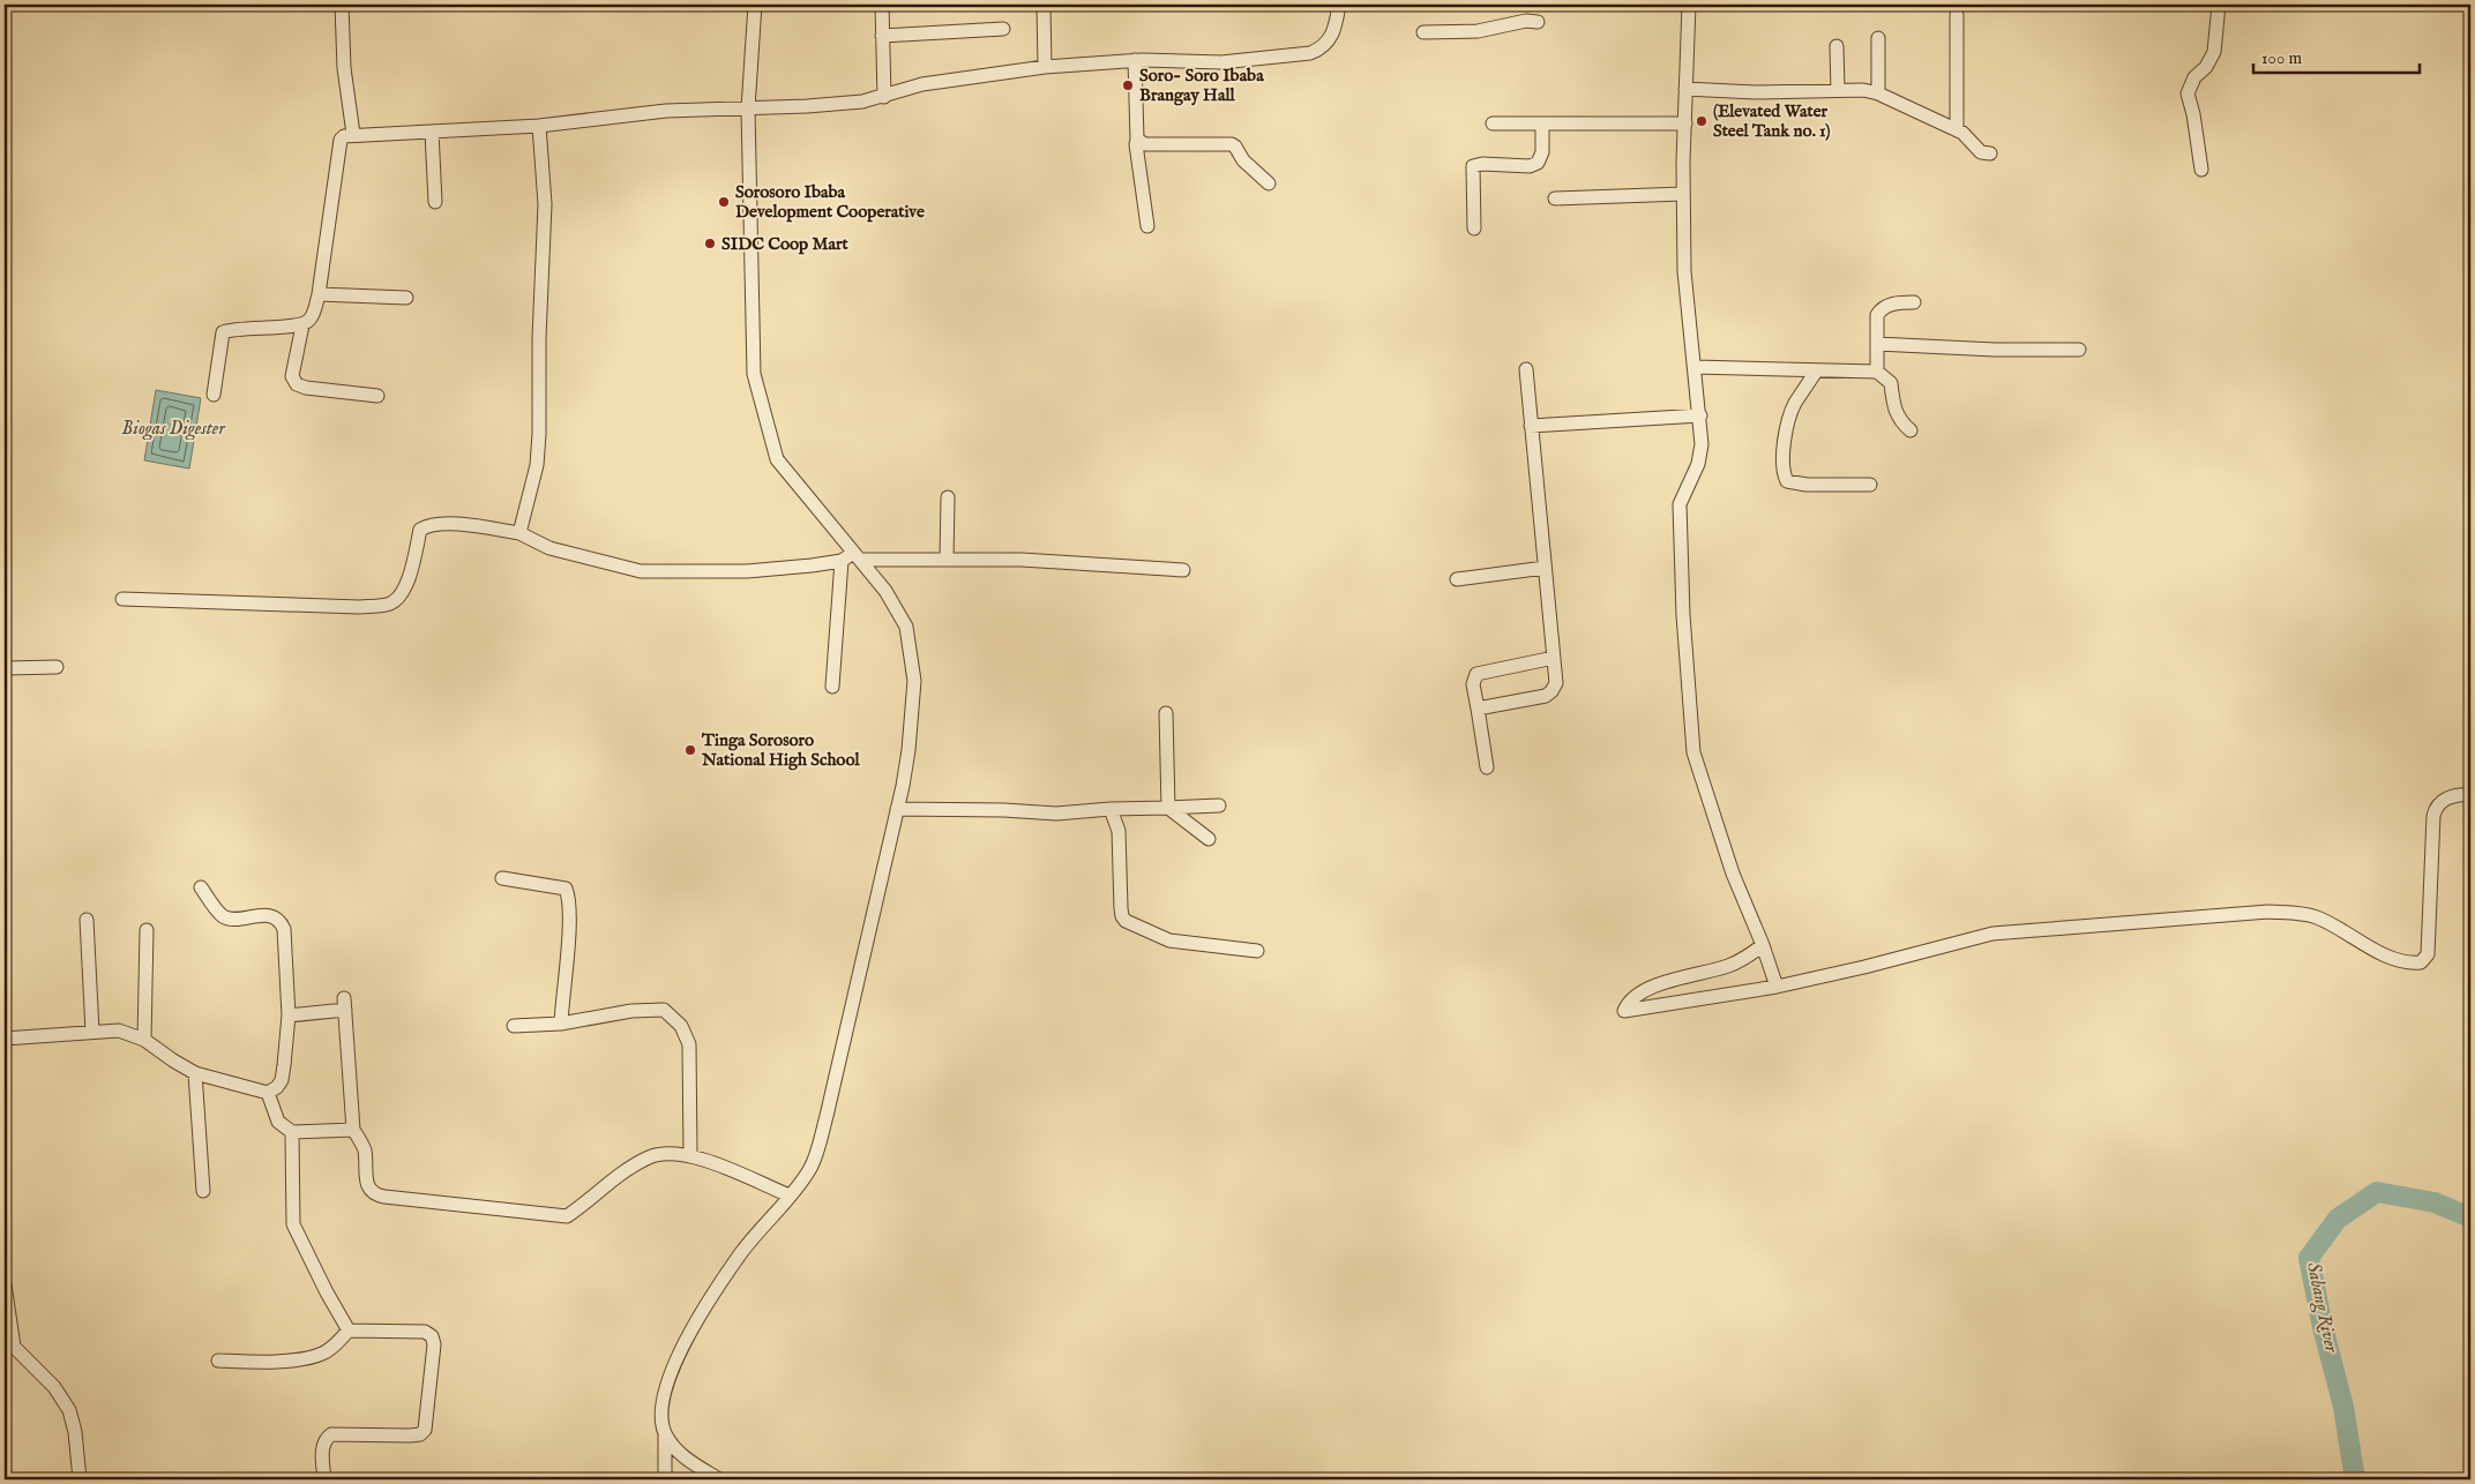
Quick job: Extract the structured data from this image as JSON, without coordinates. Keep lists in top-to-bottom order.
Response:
{
  "water": ["Biogas Digester", "Sabang River"],
  "places": [
    "Soro- Soro Ibaba Brangay Hall",
    "(Elevated Water Steel Tank no. 1)",
    "Sorosoro Ibaba Development Cooperative",
    "SIDC Coop Mart",
    "Tinga Sorosoro National High School"
  ],
  "scale_bar": "100 m"
}
